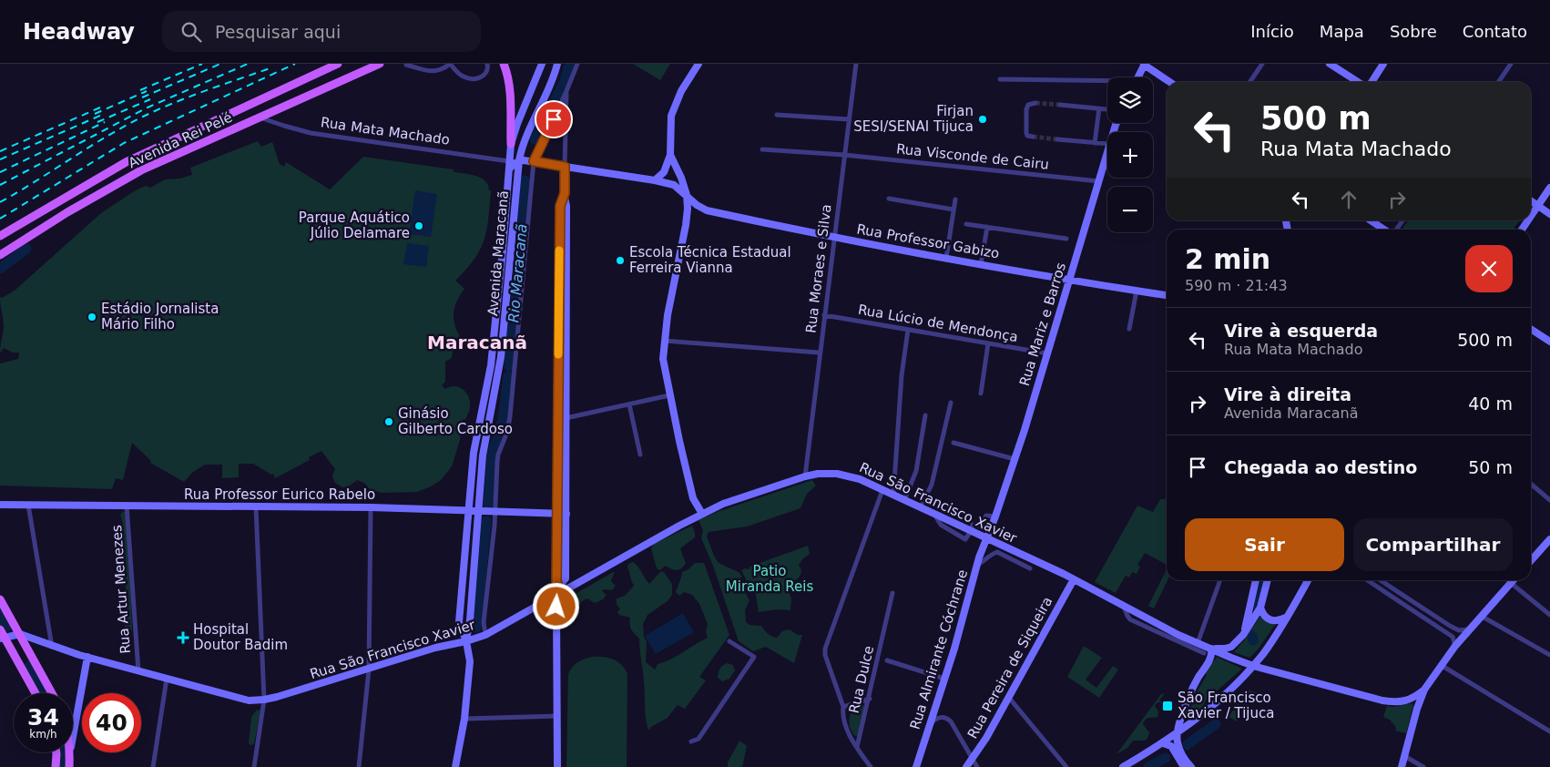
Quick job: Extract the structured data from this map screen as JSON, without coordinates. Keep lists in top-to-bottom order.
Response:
{
  "streets": {
    "main road": ["Avenida Rei Pelé"],
    "street": [
      "Rua Mata Machado",
      "Rua Visconde de Cairu",
      "Rua Professor Gabizo",
      "Avenida Maracanã",
      "Rua Moraes e Silva",
      "Rua Lúcio de Mendonça",
      "Rua Mariz e Barros",
      "Rua Professor Eurico Rabelo",
      "Rua São Francisco Xavier",
      "Rua Artur Menezes",
      "Rua Almirante Cóchrane",
      "Rua Pereira de Siqueira",
      "Rua Dulce"
    ]
  },
  "crossings": [
    ["Rua Mata Machado", "Avenida Rei Pelé"],
    ["Rua Mata Machado", "Avenida Maracanã"],
    ["Rua Visconde de Cairu", "Rua Moraes e Silva"],
    ["Rua Visconde de Cairu", "Rua Mariz e Barros"],
    ["Rua Professor Gabizo", "Rua Moraes e Silva"],
    ["Rua Professor Gabizo", "Rua Mariz e Barros"],
    ["Avenida Maracanã", "Rua Professor Eurico Rabelo"],
    ["Avenida Maracanã", "Rua São Francisco Xavier"],
    ["Rua Moraes e Silva", "Rua Lúcio de Mendonça"],
    ["Rua Moraes e Silva", "Rua São Francisco Xavier"],
    ["Rua Lúcio de Mendonça", "Rua Mariz e Barros"],
    ["Rua Mariz e Barros", "Rua São Francisco Xavier"],
    ["Rua Mariz e Barros", "Rua Almirante Cóchrane"],
    ["Rua Professor Eurico Rabelo", "Rua Artur Menezes"],
    ["Rua São Francisco Xavier", "Rua Artur Menezes"],
    ["Rua São Francisco Xavier", "Rua Almirante Cóchrane"],
    ["Rua São Francisco Xavier", "Rua Pereira de Siqueira"]
  ],
  "districts": ["Maracanã"],
  "water": ["Rio Maracanã"],
  "parks": ["Patio Miranda Reis"],
  "places": {
    "other": [
      "Firjan SESI/SENAI Tijuca",
      "Parque Aquático Júlio Delamare",
      "Escola Técnica Estadual Ferreira Vianna",
      "Estádio Jornalista Mário Filho",
      "Ginásio Gilberto Cardoso"
    ],
    "health": ["Hospital Doutor Badim"],
    "transit": ["São Francisco Xavier / Tijuca"]
  },
  "page": {
    "header": "Headway",
    "search": "Pesquisar aqui",
    "nav": [
      "Início",
      "Mapa",
      "Sobre",
      "Contato"
    ],
    "map_buttons": ["+", "−"],
    "turn": ["500 m", "Rua Mata Machado"],
    "heading": ["2 min", "590 m · 21:43"],
    "list": [
      {
        "name": "Vire à esquerda",
        "note": "Rua Mata Machado",
        "value": "500 m"
      },
      {
        "name": "Vire à direita",
        "note": "Avenida Maracanã",
        "value": "40 m"
      },
      {
        "name": "Chegada ao destino",
        "value": "50 m"
      }
    ],
    "buttons": ["Sair", "Compartilhar"],
    "speed": "34 km/h",
    "limit": "40"
  }
}
